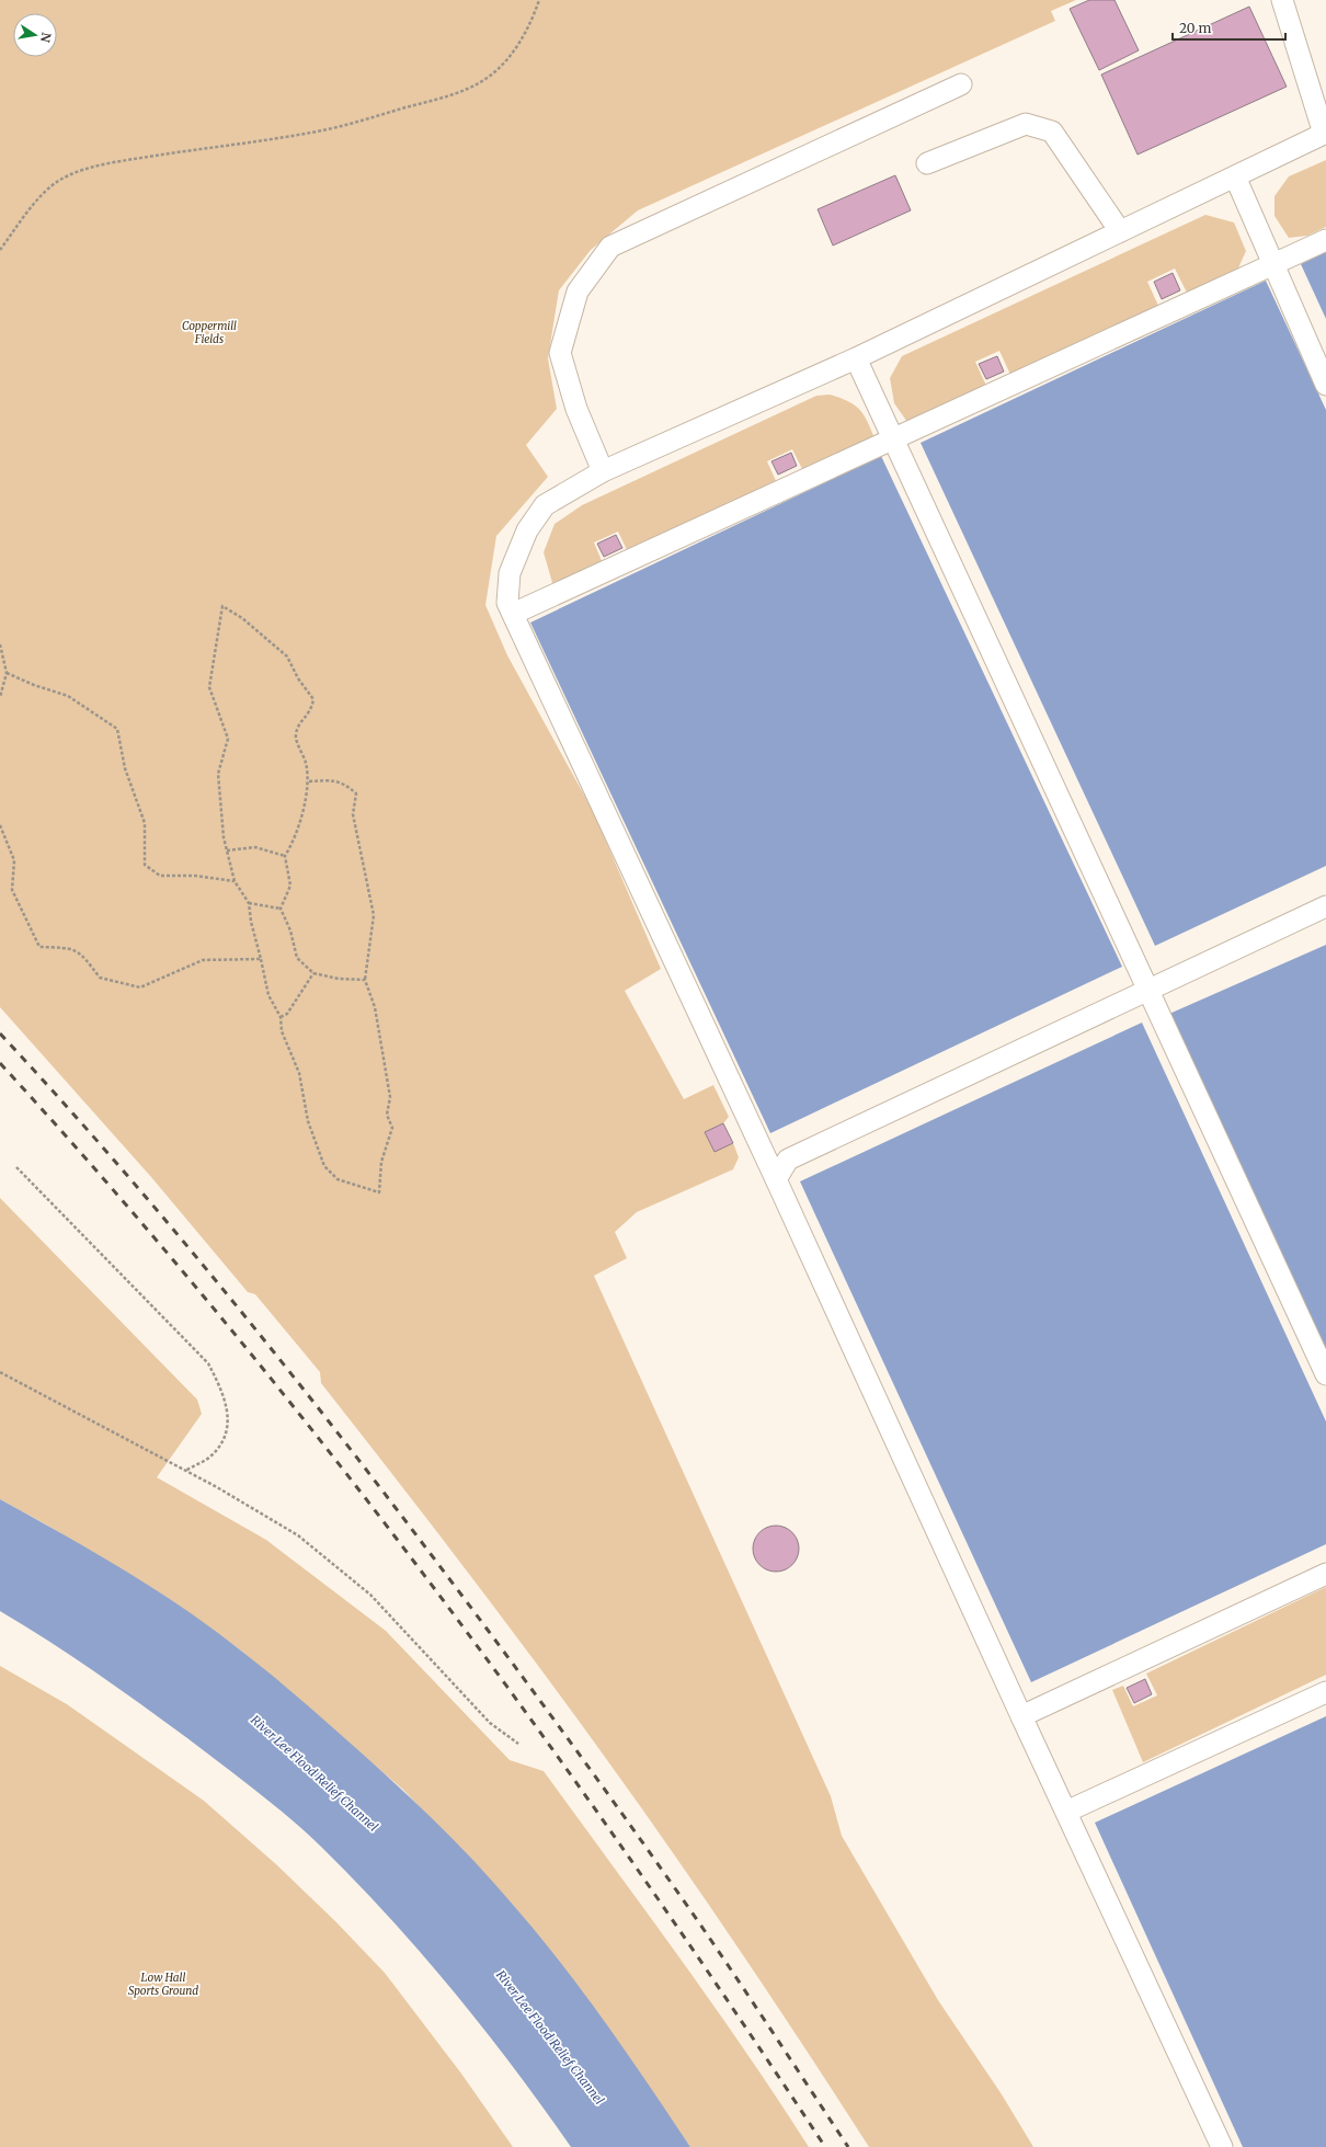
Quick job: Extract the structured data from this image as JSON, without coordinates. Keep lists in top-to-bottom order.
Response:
{
  "water": ["River Lee Flood Relief Channel"],
  "parks": ["Coppermill Fields", "Low Hall Sports Ground"],
  "scale_bar": "20 m",
  "north": "right"
}
